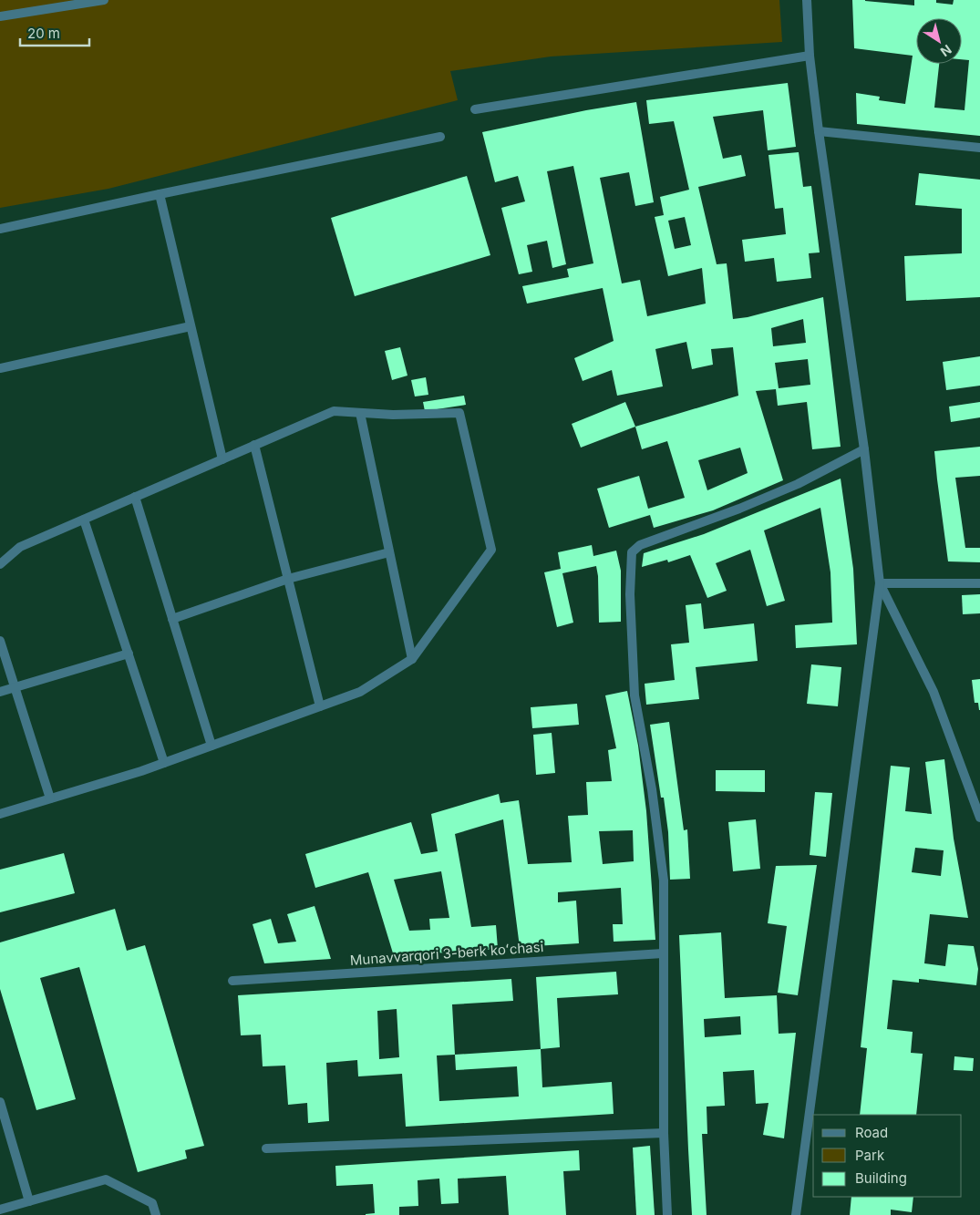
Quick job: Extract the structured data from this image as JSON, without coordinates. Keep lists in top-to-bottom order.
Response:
{
  "streets": {
    "street": ["Munavvarqori 3-berk koʻchasi"]
  },
  "legend": ["Road", "Park", "Building"],
  "scale_bar": "20 m",
  "north": "bottom right"
}
